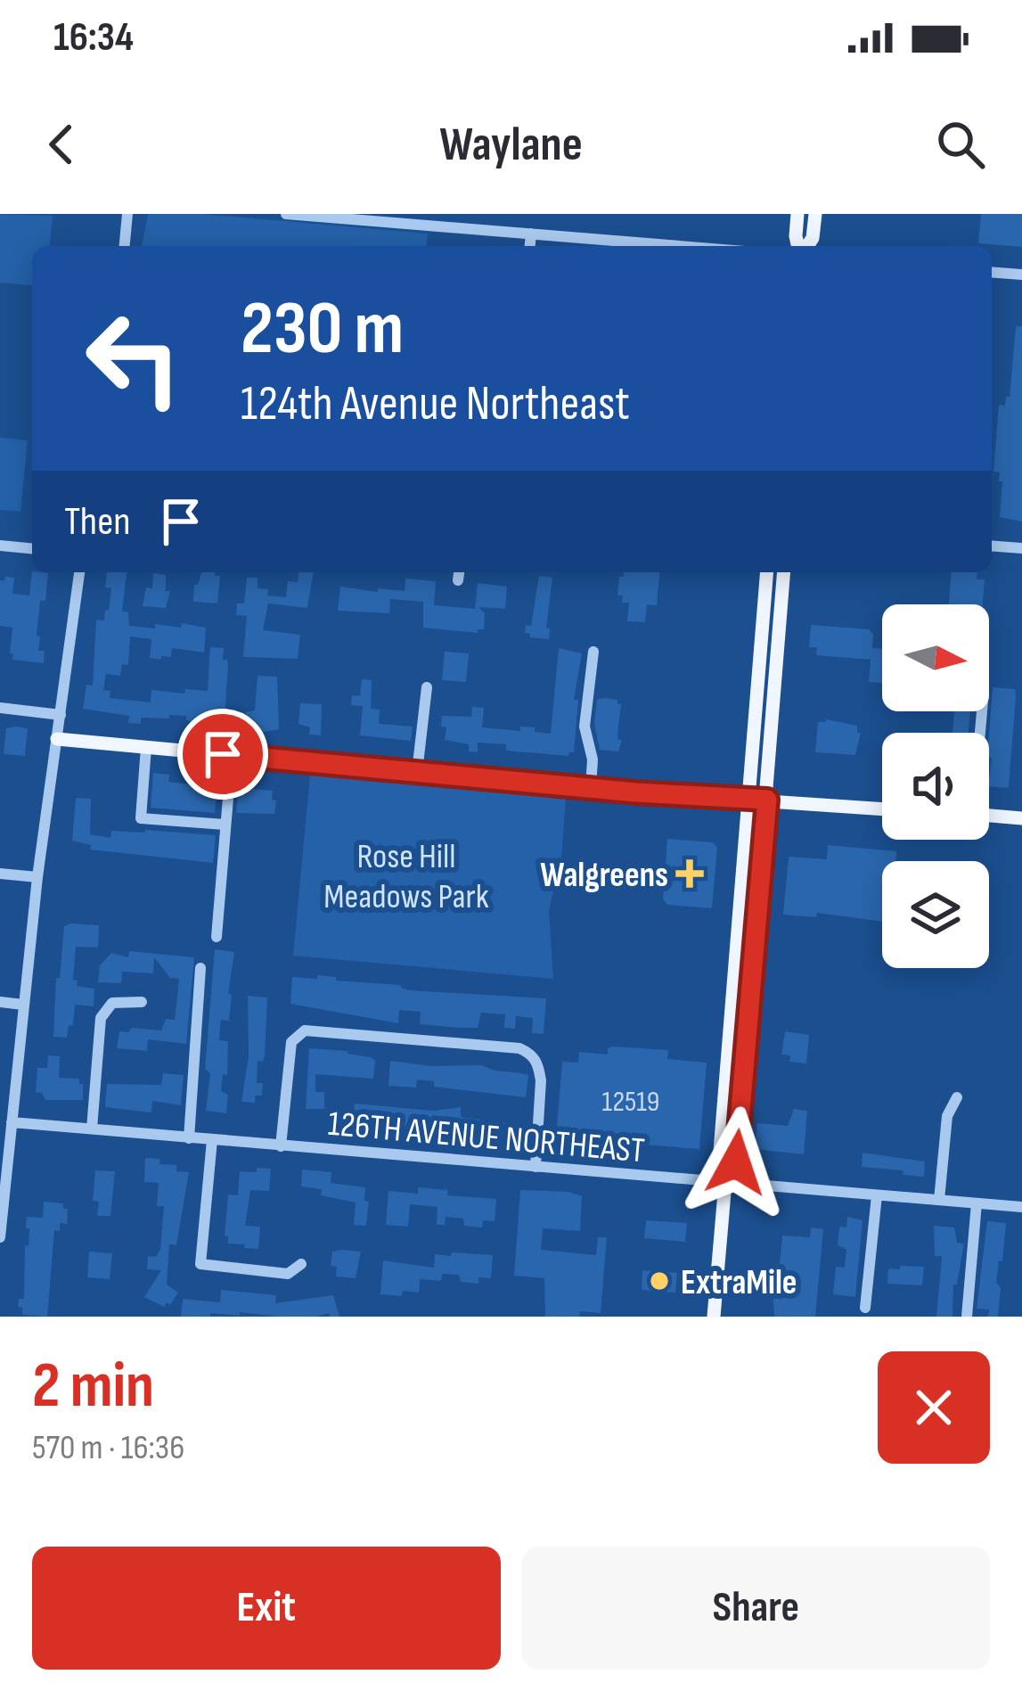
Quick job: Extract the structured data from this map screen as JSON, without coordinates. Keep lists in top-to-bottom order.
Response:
{
  "streets": {
    "street": ["126TH AVENUE NORTHEAST"]
  },
  "parks": ["Rose Hill Meadows Park"],
  "places": {
    "health": ["Walgreens"],
    "other": ["ExtraMile"]
  },
  "house_numbers": ["12519"],
  "north": "right",
  "page": {
    "status": "16:34",
    "header": "Waylane",
    "turn": ["230 m", "124th Avenue Northeast"],
    "then": "Then",
    "heading": ["2 min", "570 m · 16:36"],
    "buttons": ["Exit", "Share"]
  }
}
